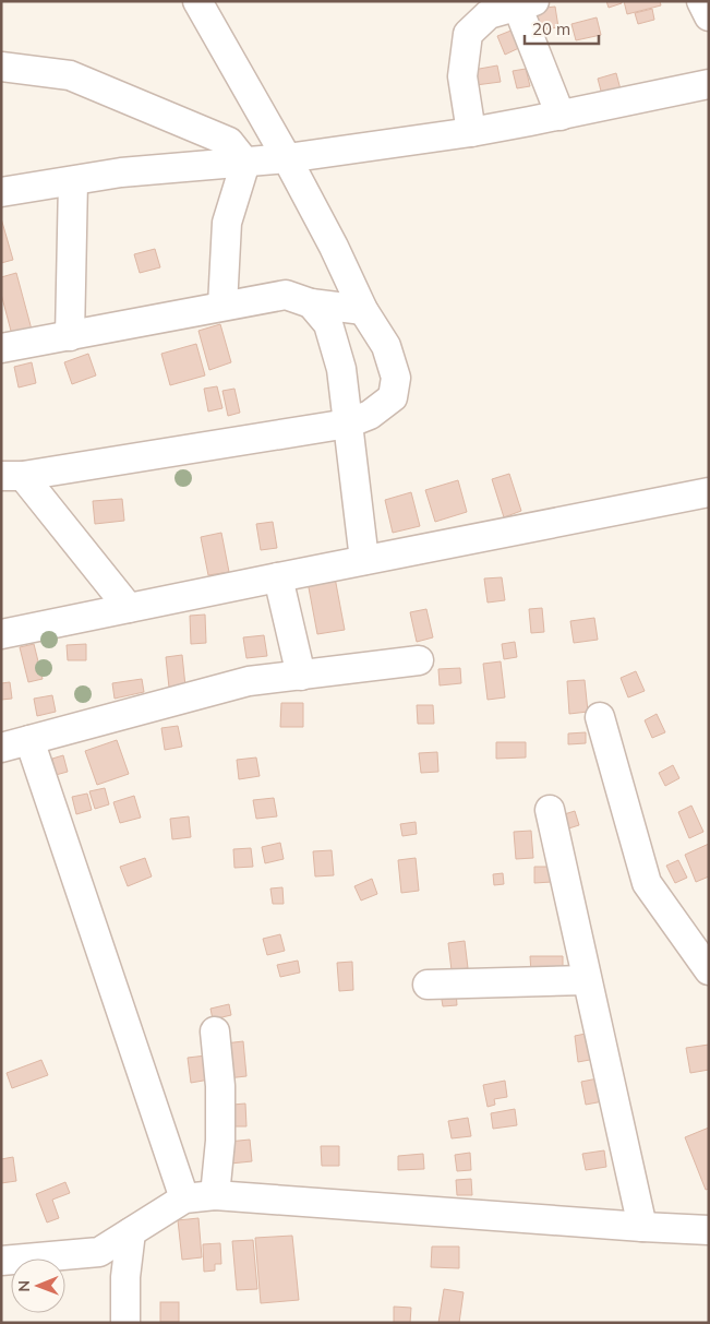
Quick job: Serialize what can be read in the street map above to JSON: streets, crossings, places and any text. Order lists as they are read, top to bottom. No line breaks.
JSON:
{"scale_bar":"20 m","north":"left"}
